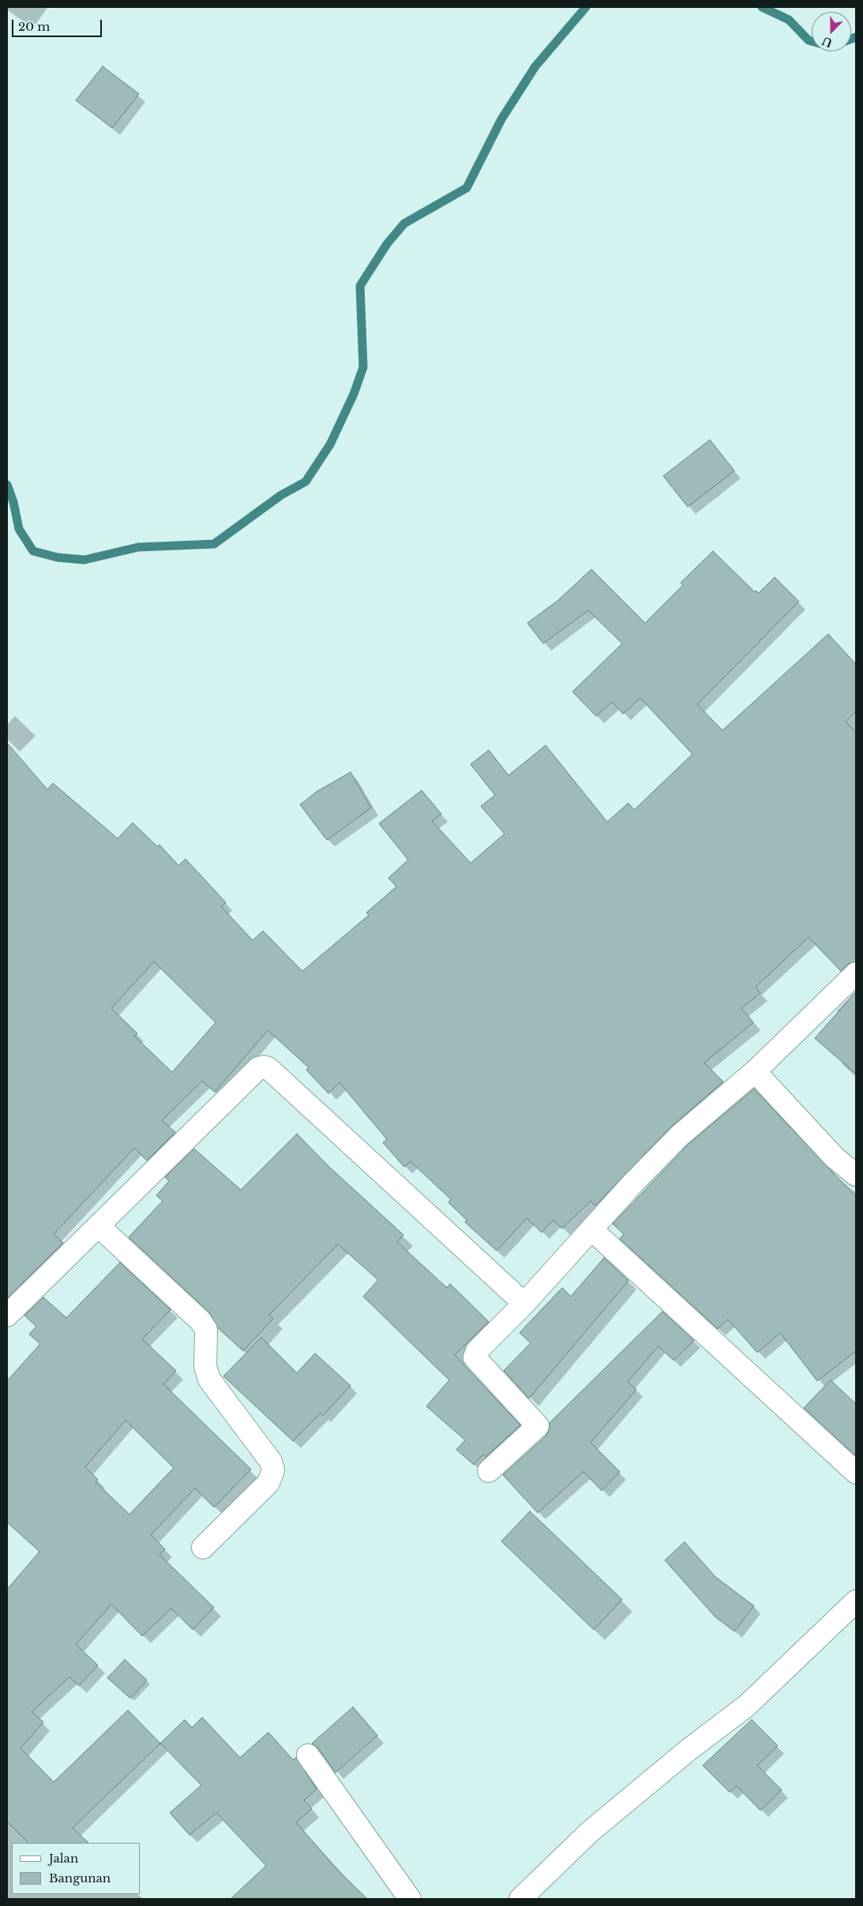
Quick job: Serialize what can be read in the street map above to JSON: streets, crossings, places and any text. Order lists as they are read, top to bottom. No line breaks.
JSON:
{"legend":["Jalan","Bangunan"],"scale_bar":"20 m","north":"bottom"}
